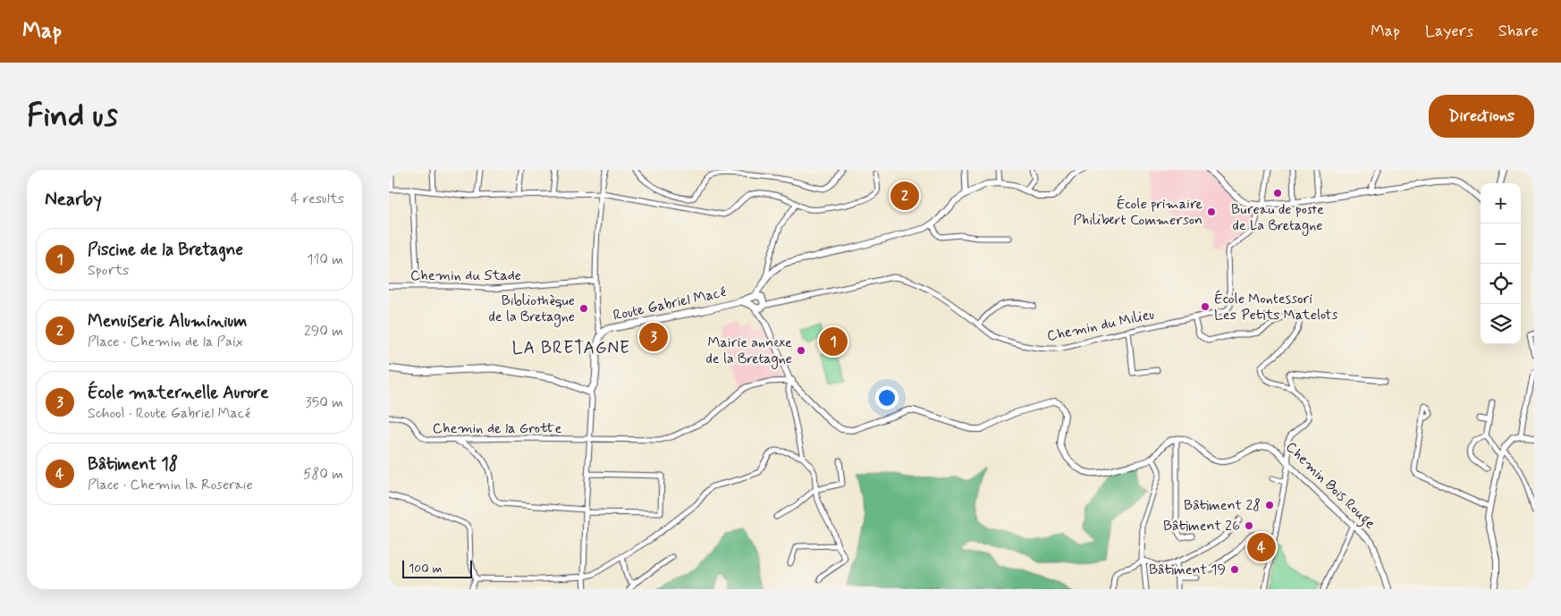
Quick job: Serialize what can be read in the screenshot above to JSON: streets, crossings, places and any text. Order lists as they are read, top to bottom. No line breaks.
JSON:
{"streets":{"main road":["Route Gabriel Macé"],"street":["Chemin du Stade","Chemin du Milieu","Chemin de la Grotte","Chemin Bois Rouge"]},"crossings":[["Route Gabriel Macé","Chemin du Milieu"]],"districts":["LA BRETAGNE"],"places":["Bureau de poste de La Bretagne","École primaire Philibert Commerson","École Montessori Les Petits Matelots","Bibliothèque de la Bretagne","Mairie annexe de la Bretagne","Bâtiment 28","Bâtiment 26","Bâtiment 19"],"scale_bar":"100 m","page":{"header":"Map","nav":["Map","Layers","Share"],"buttons":"Directions","title":"Find us","heading":["Nearby","4 results"],"pins":["2","3","1","4"],"map_buttons":["+","−"],"list":[{"mark":"1","name":"Piscine de la Bretagne","note":"Sports","value":"110 m"},{"mark":"2","name":"Menuiserie Aluminium","note":"Place · Chemin de la Paix","value":"290 m"},{"mark":"3","name":"École maternelle Aurore","note":"School · Route Gabriel Macé","value":"350 m"},{"mark":"4","name":"Bâtiment 18","note":"Place · Chemin la Roseraie","value":"580 m"}],"scale":"100 m"}}
